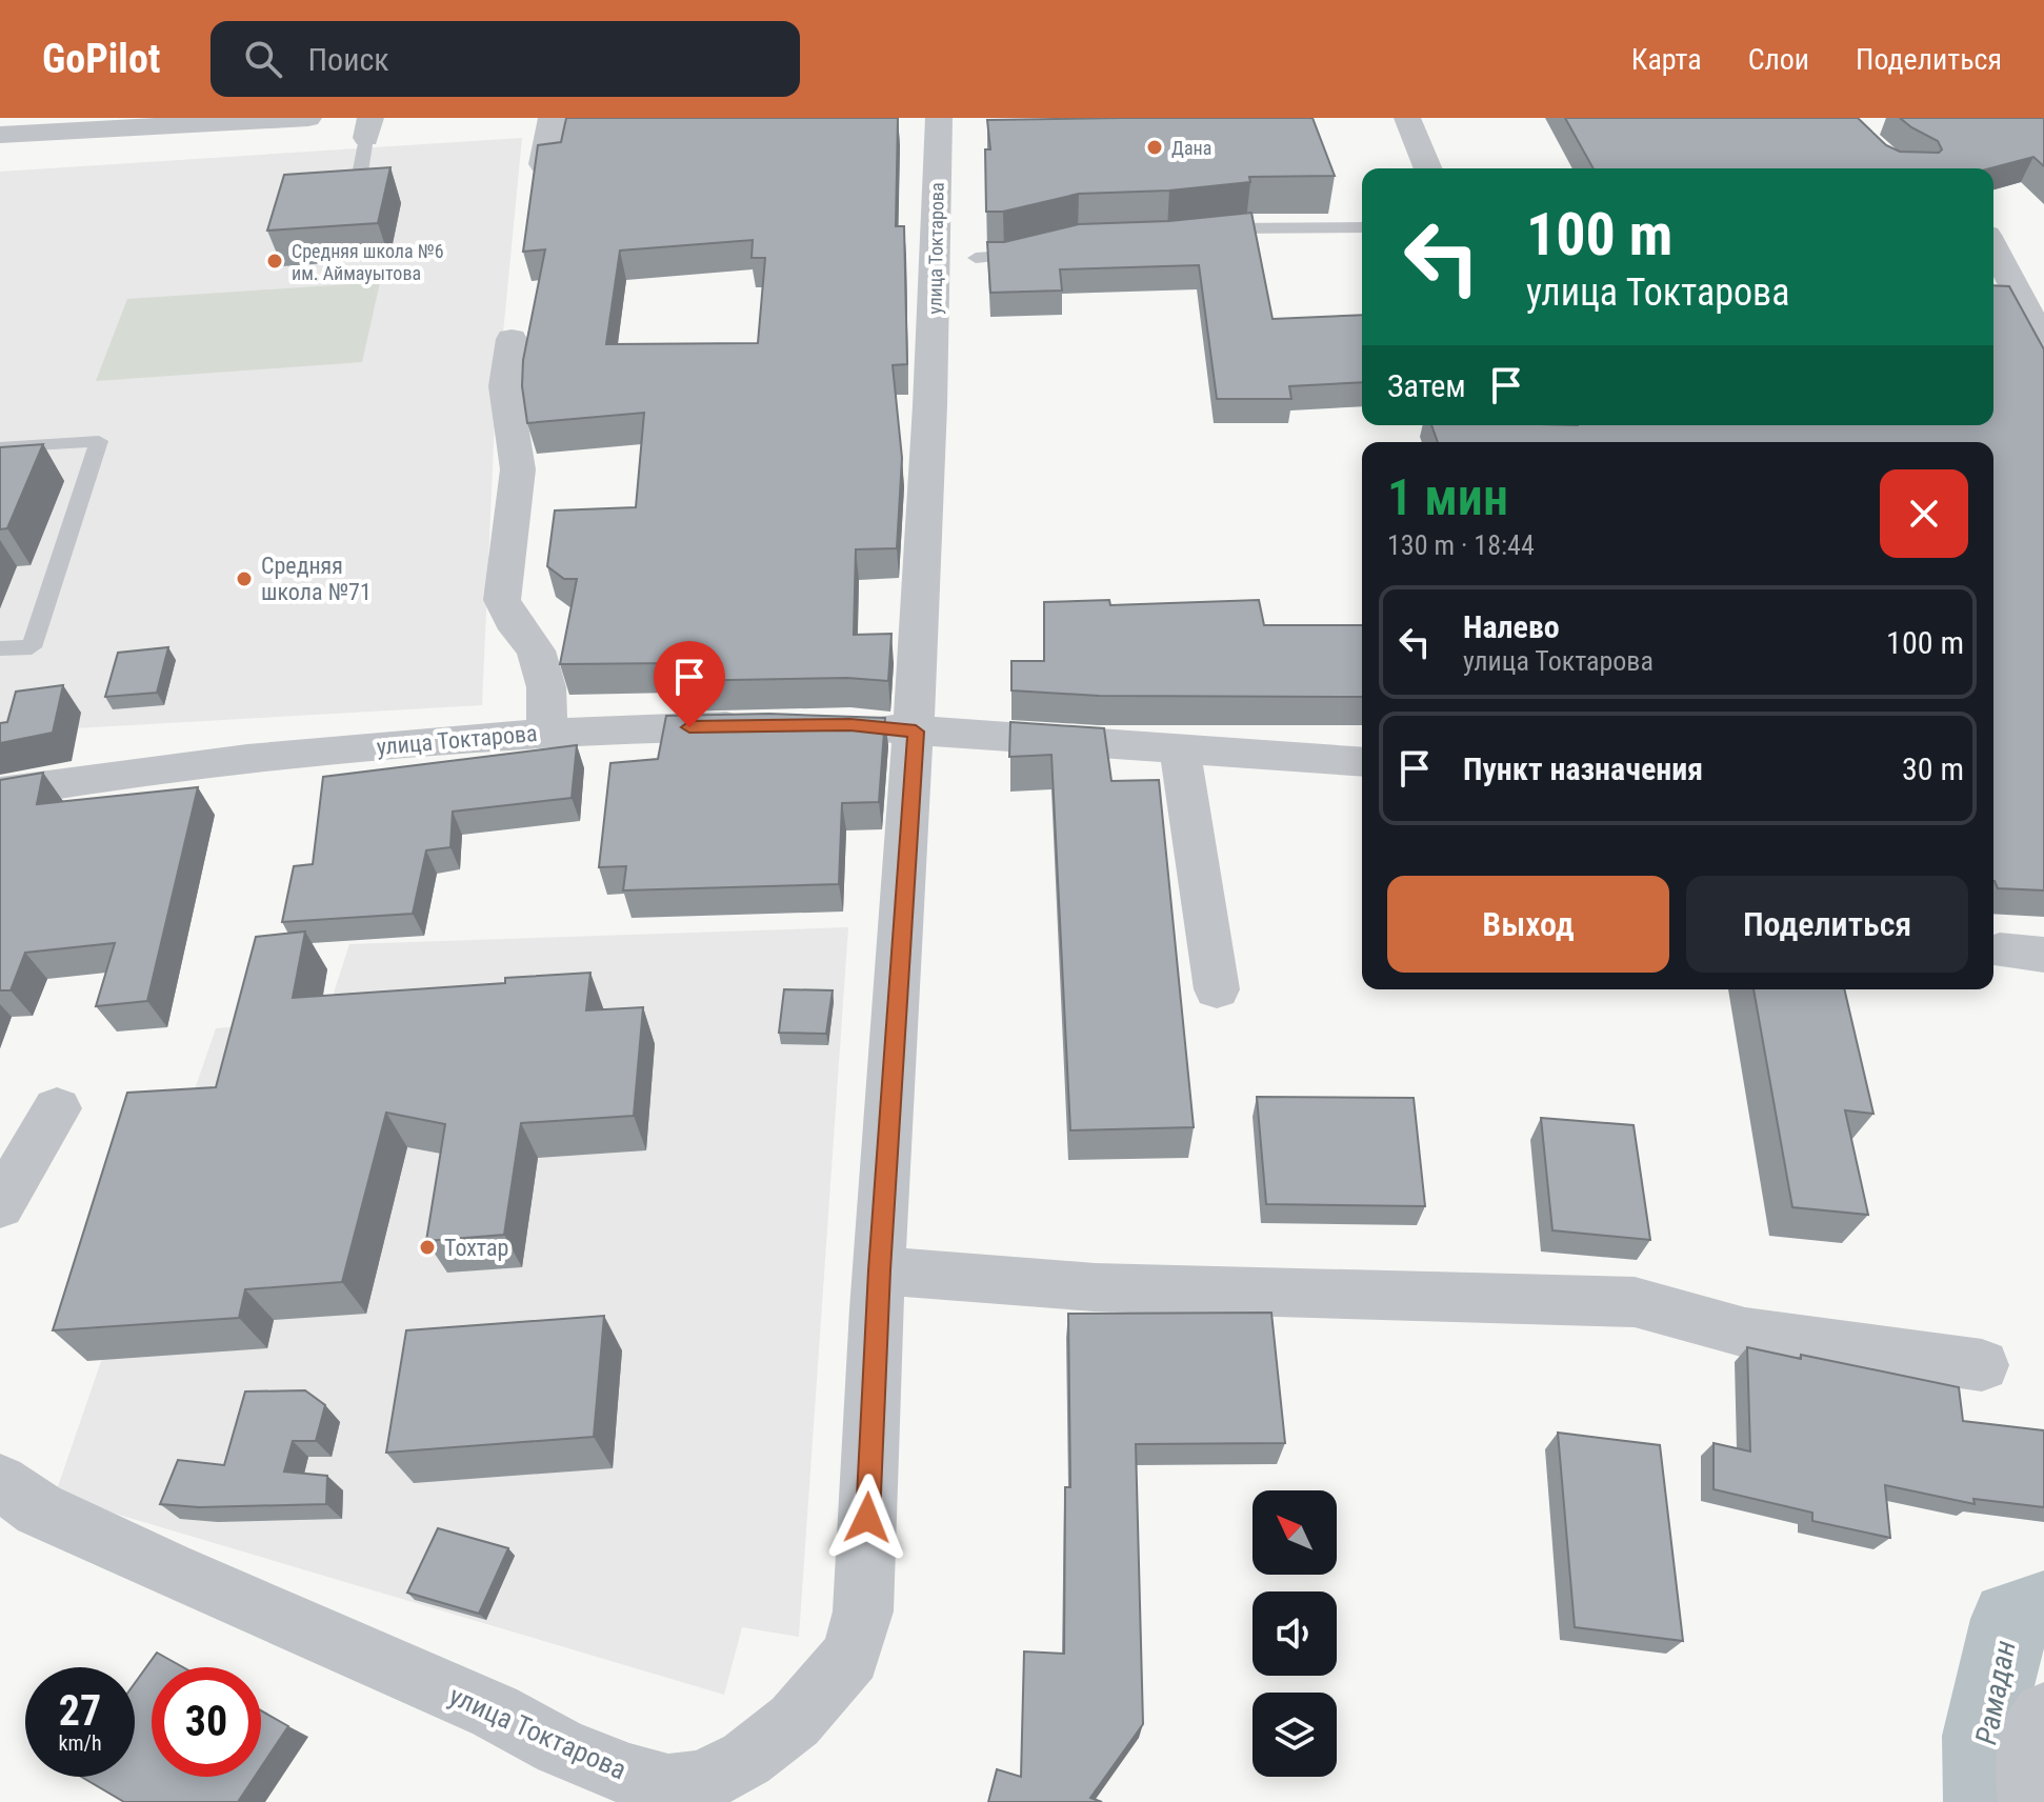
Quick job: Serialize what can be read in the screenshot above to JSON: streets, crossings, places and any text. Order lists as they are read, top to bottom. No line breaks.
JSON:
{"streets":{"street":["улица Токтарова"]},"water":["Рамадан"],"places":["Дана","Средняя школа №6 им. Аймауытова","Средняя школа №71","Тохтар"],"north":"top left","page":{"header":"GoPilot","search":"Поиск","nav":["Карта","Слои","Поделиться"],"turn":["100 m","улица Токтарова"],"then":"Затем","heading":["1 мин","130 m · 18:44"],"list":[{"name":"Налево","note":"улица Токтарова","value":"100 m"},{"name":"Пункт назначения","value":"30 m"}],"buttons":["Выход","Поделиться"],"speed":"27 km/h","limit":"30"}}
